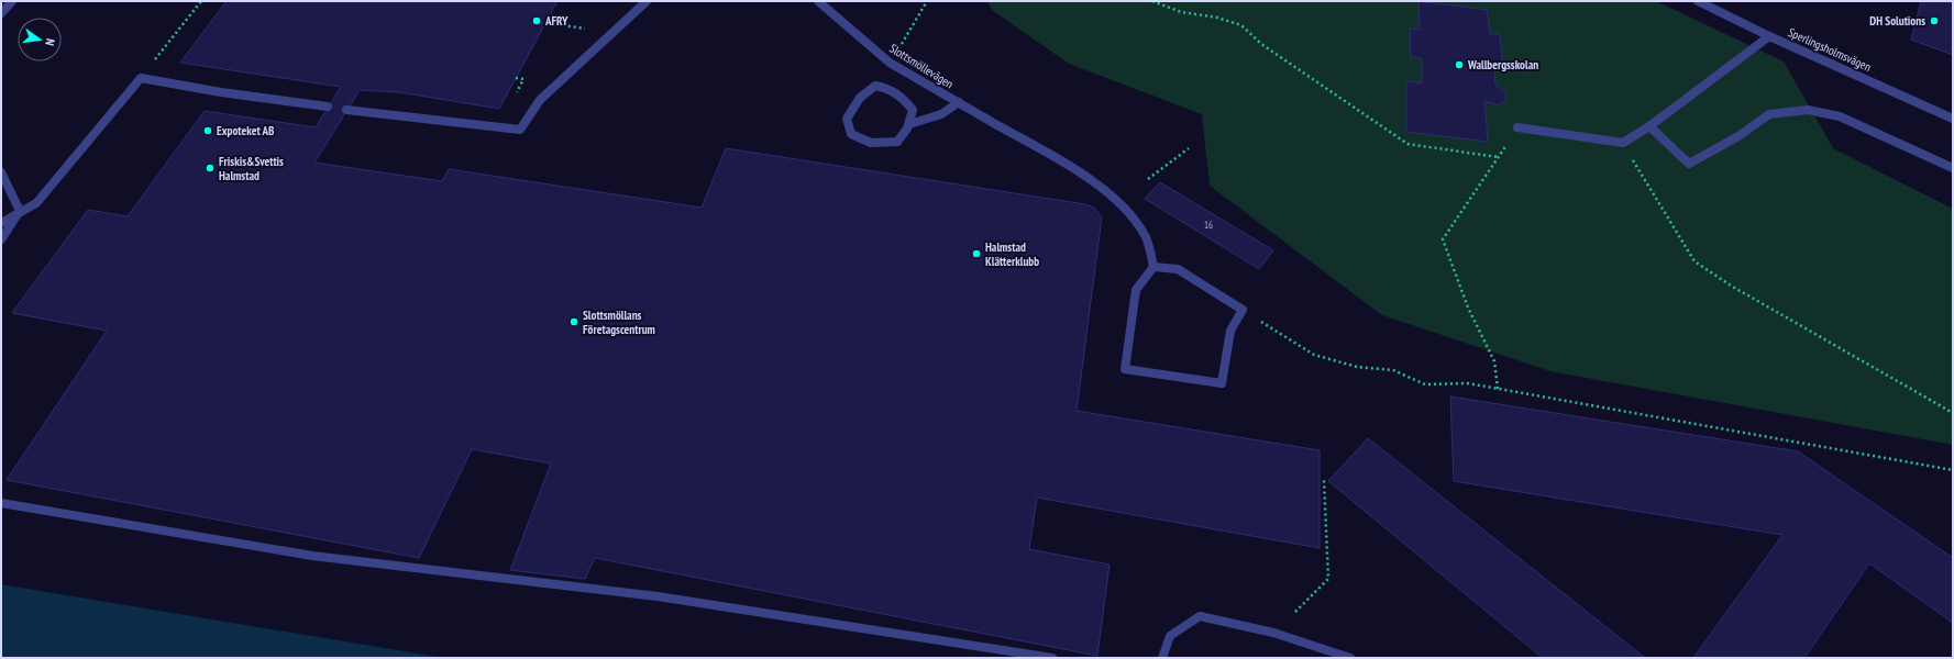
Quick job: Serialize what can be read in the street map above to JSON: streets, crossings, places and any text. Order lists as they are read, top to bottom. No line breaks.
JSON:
{"streets":{"street":["Sperlingsholmsvägen","Slottsmöllevägen"]},"places":["AFRY","DH Solutions","Wallbergsskolan","Expoteket AB","Friskis&Svettis Halmstad","Halmstad Klätterklubb","Slottsmöllans Företagscentrum"],"house_numbers":["16"],"north":"right"}
